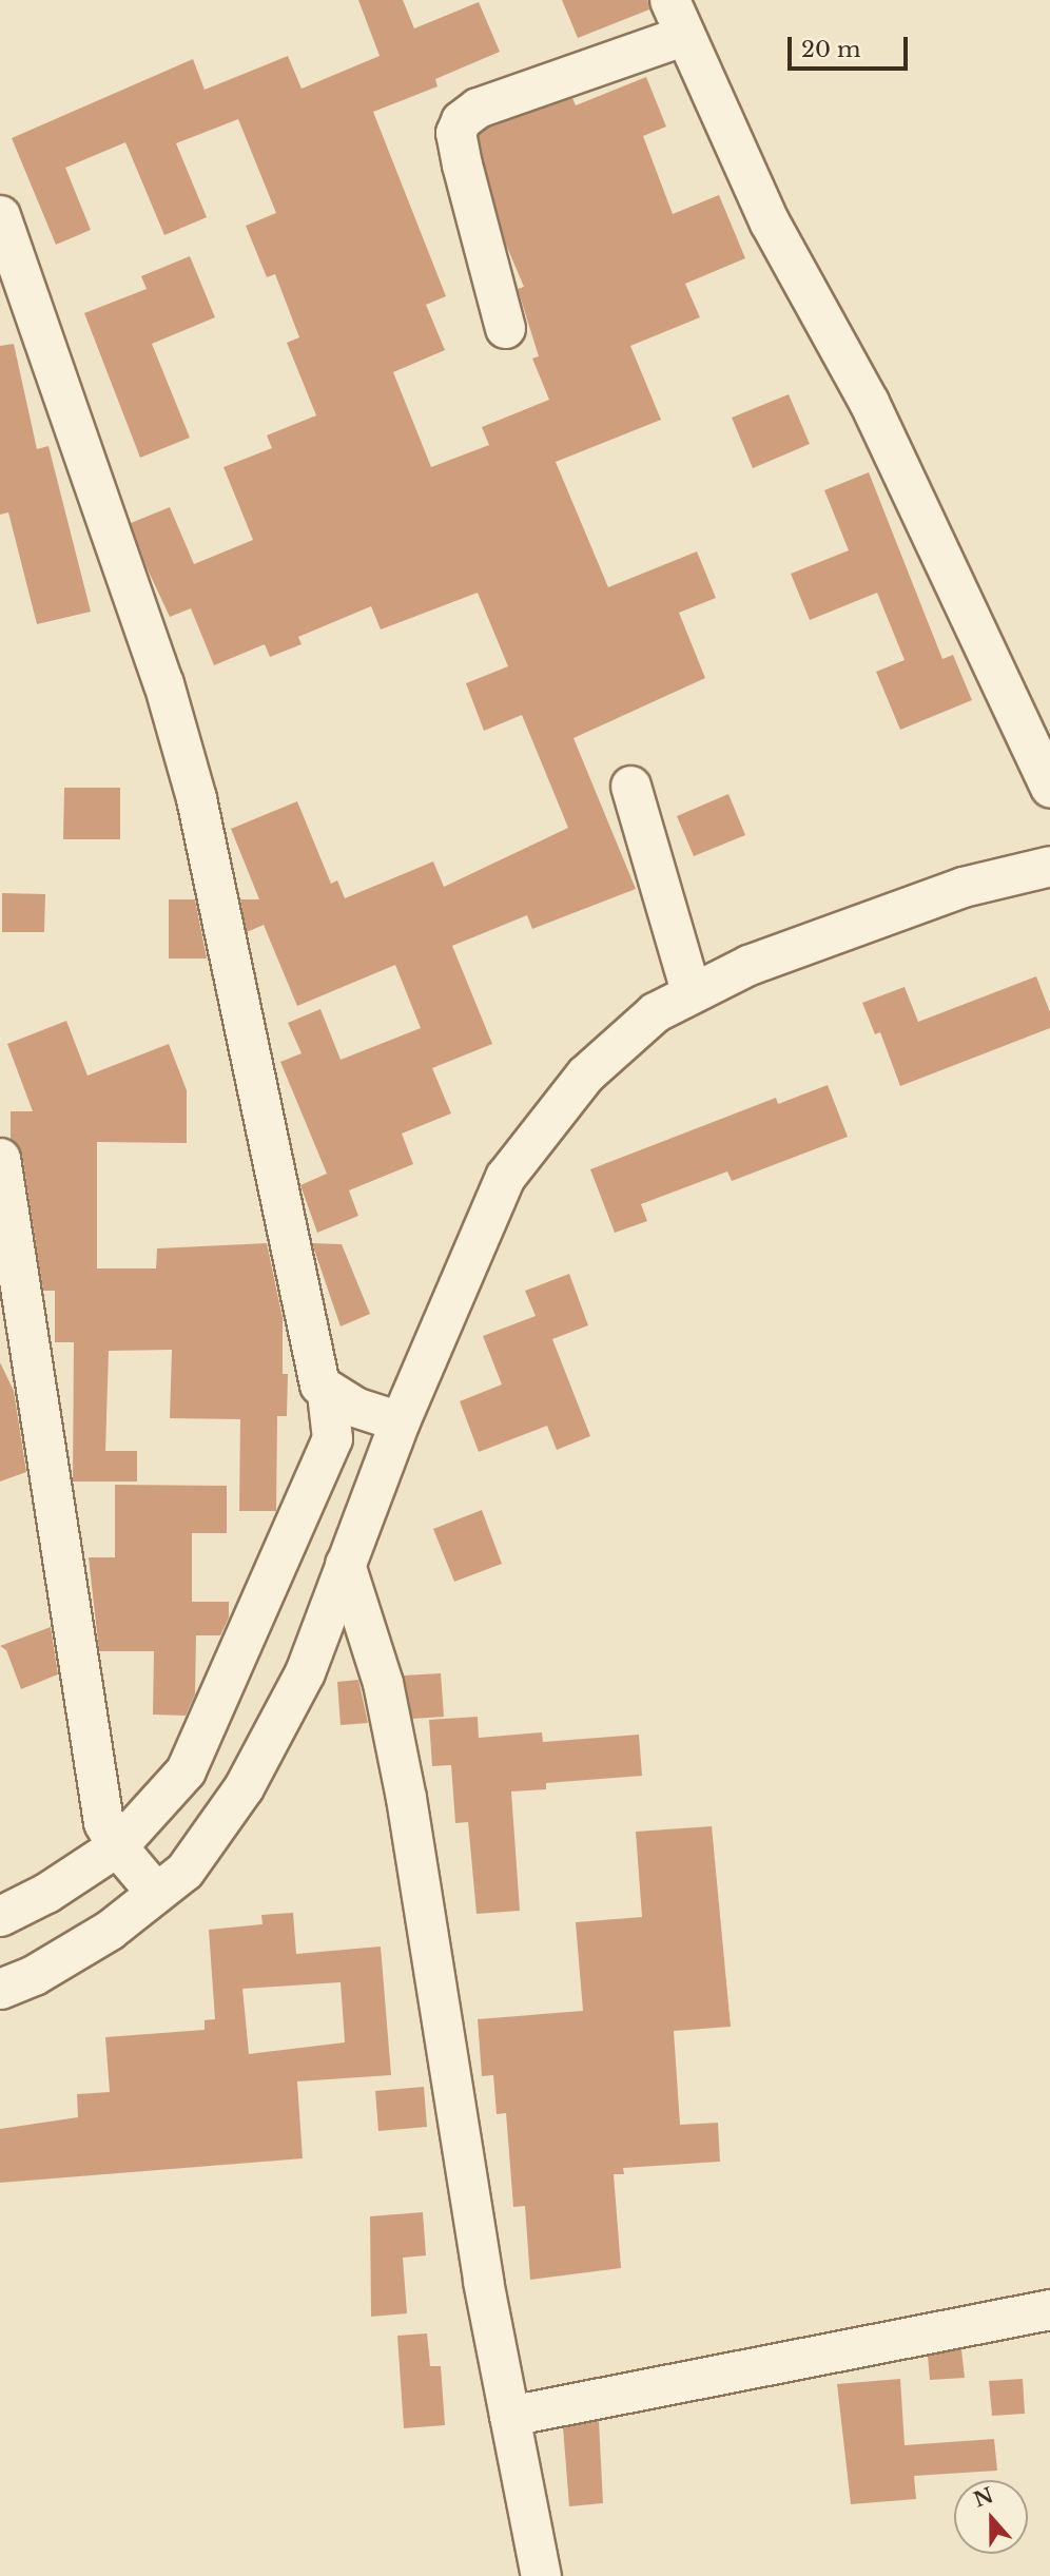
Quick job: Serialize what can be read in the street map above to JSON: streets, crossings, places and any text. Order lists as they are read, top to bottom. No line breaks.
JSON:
{"scale_bar":"20 m","north":"top"}
